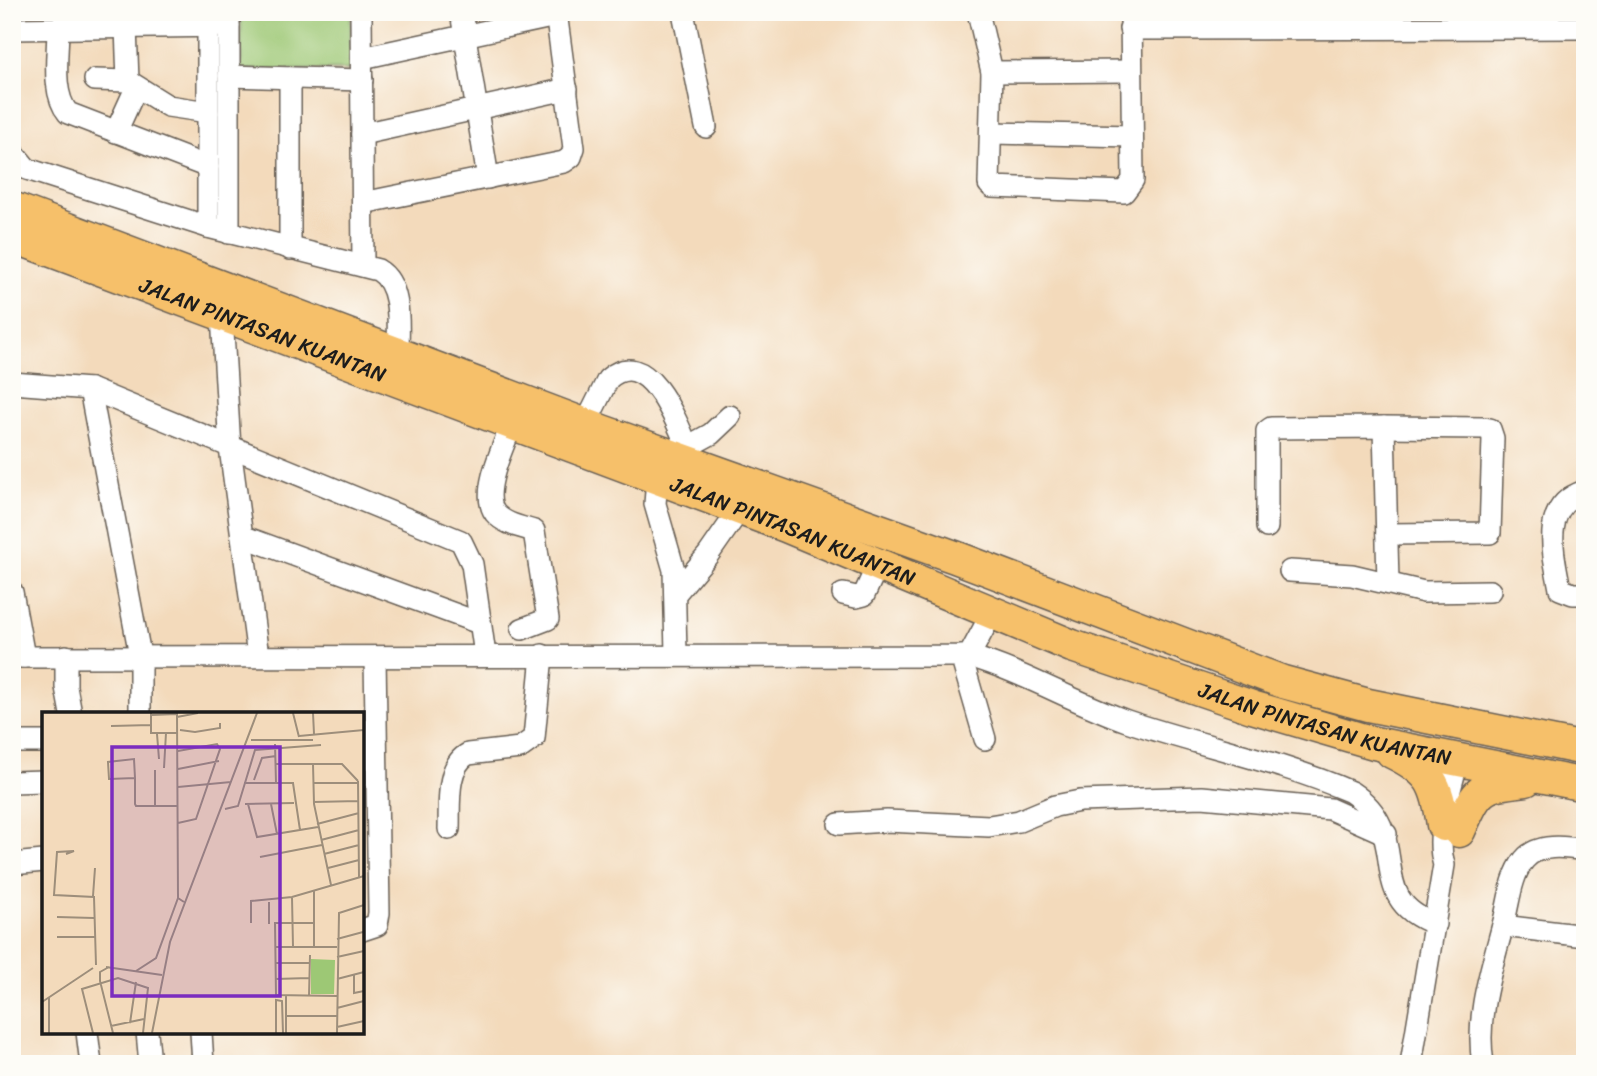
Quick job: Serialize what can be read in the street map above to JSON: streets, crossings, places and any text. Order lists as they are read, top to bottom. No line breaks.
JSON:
{"streets":{"highway":["JALAN PINTASAN KUANTAN"]}}
